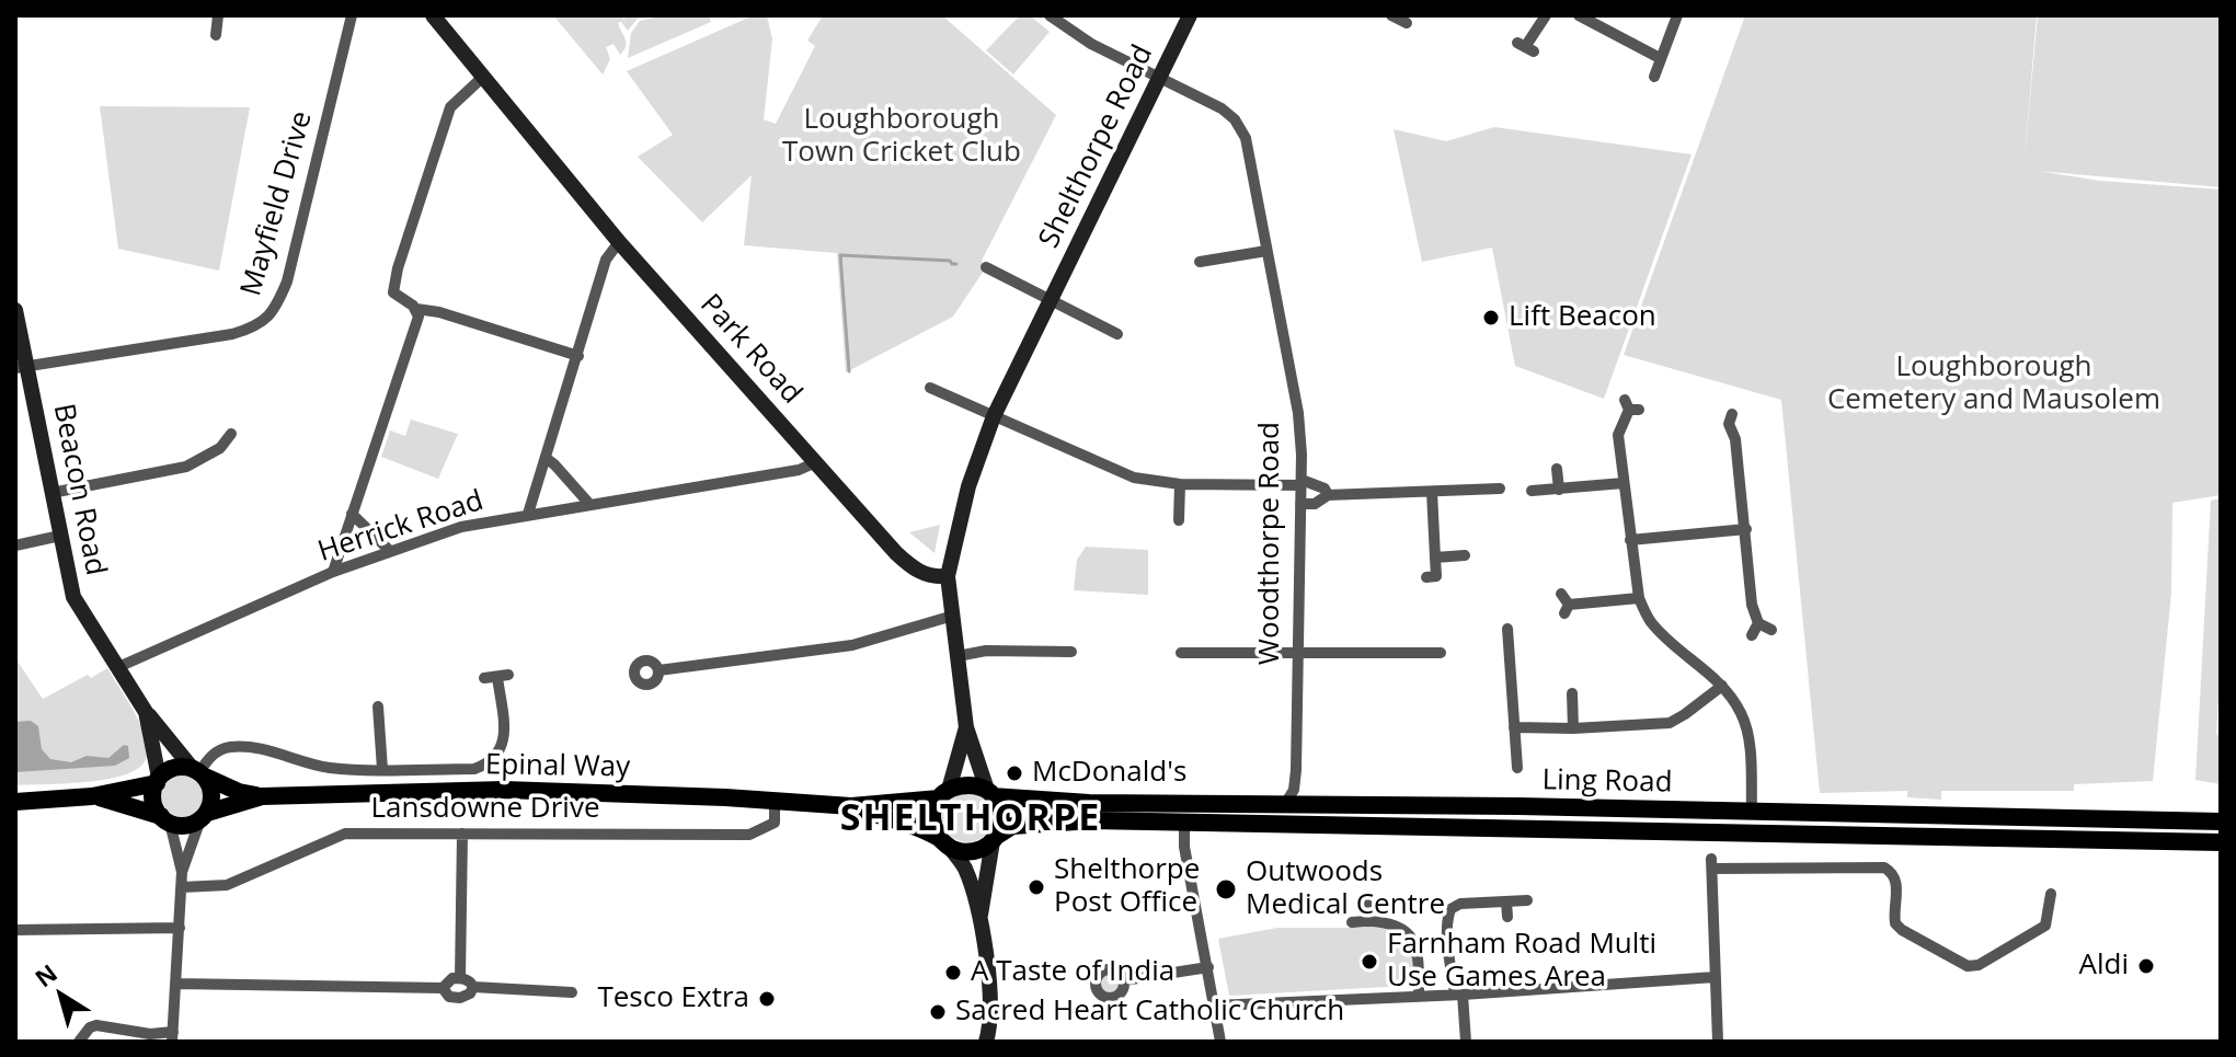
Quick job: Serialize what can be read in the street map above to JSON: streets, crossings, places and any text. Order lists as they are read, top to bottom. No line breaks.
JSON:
{"streets":{"main road":["Epinal Way","Ling Road"],"street":["Shelthorpe Road","Mayfield Drive","Park Road","Beacon Road","Herrick Road","Woodthorpe Road","Lansdowne Drive"]},"crossings":[["Shelthorpe Road","Park Road"],["Shelthorpe Road","Woodthorpe Road"],["Mayfield Drive","Beacon Road"],["Park Road","Herrick Road"],["Beacon Road","Herrick Road"],["Beacon Road","Epinal Way"],["Woodthorpe Road","Ling Road"],["Epinal Way","Ling Road"],["Epinal Way","Lansdowne Drive"]],"districts":["SHELTHORPE"],"parks":["Loughborough Town Cricket Club","Loughborough Cemetery and Mausolem"],"places":["Lift Beacon","McDonald's","Shelthorpe Post Office","Outwoods Medical Centre","Farnham Road Multi Use Games Area","Aldi","A Taste of India","Tesco Extra","Sacred Heart Catholic Church"],"north":"top left"}
